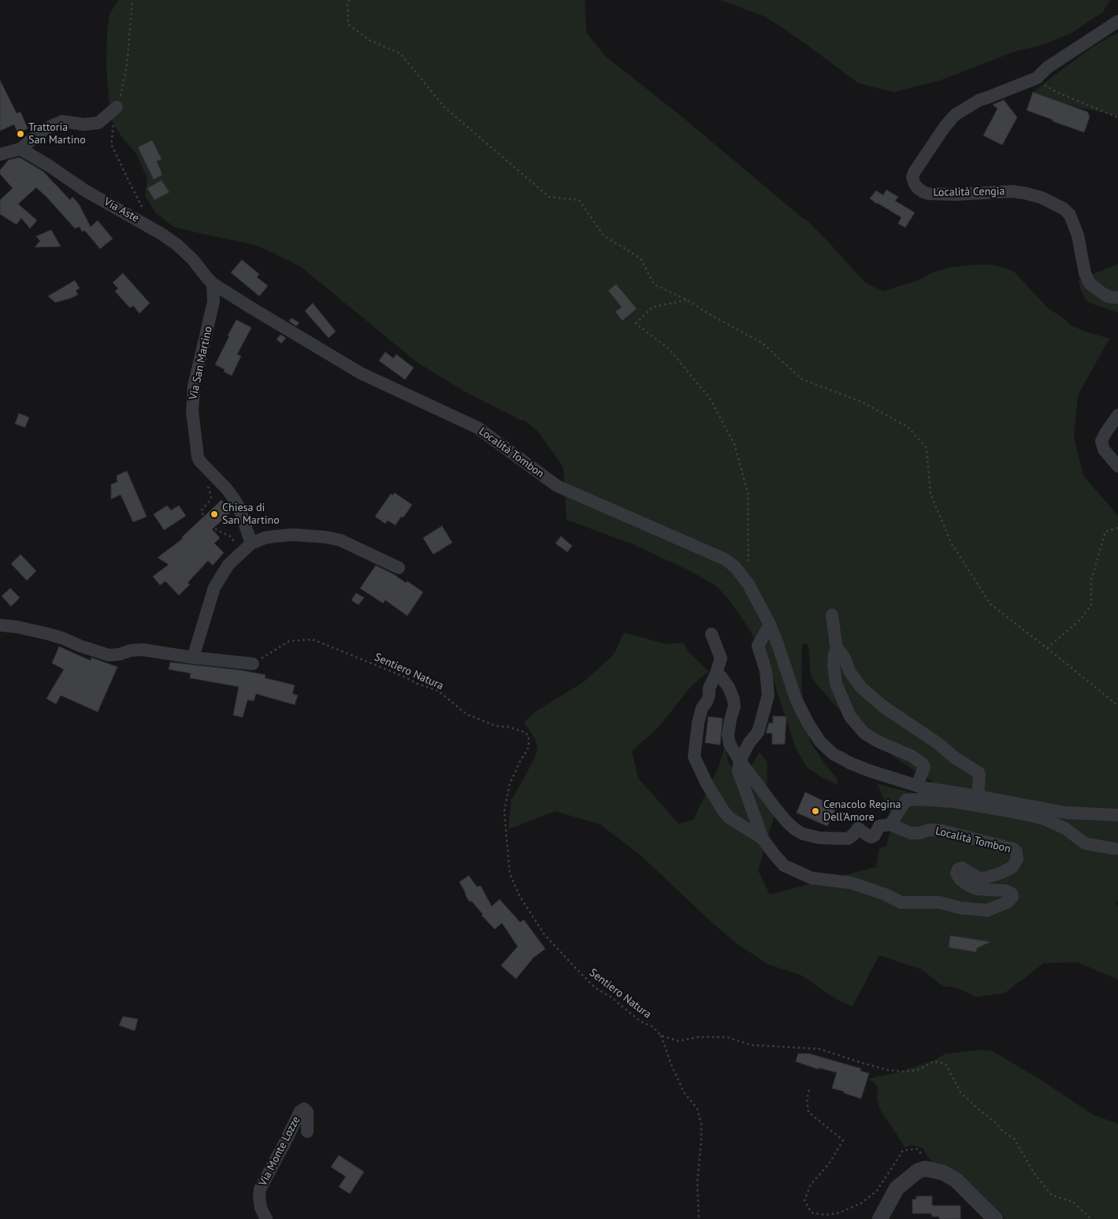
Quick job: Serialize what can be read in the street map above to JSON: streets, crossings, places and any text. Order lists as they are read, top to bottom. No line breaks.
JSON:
{"streets":{"street":["Località Cengia","Via Aste","Via San Martino","Località Tombon","Via Monte Lozze"],"path":["Sentiero Natura"]},"crossings":[["Via Aste","Via San Martino"],["Via Aste","Località Tombon"],["Via San Martino","Località Tombon"]],"places":["Trattoria San Martino","Chiesa di San Martino","Cenacolo Regina Dell'Amore"]}
